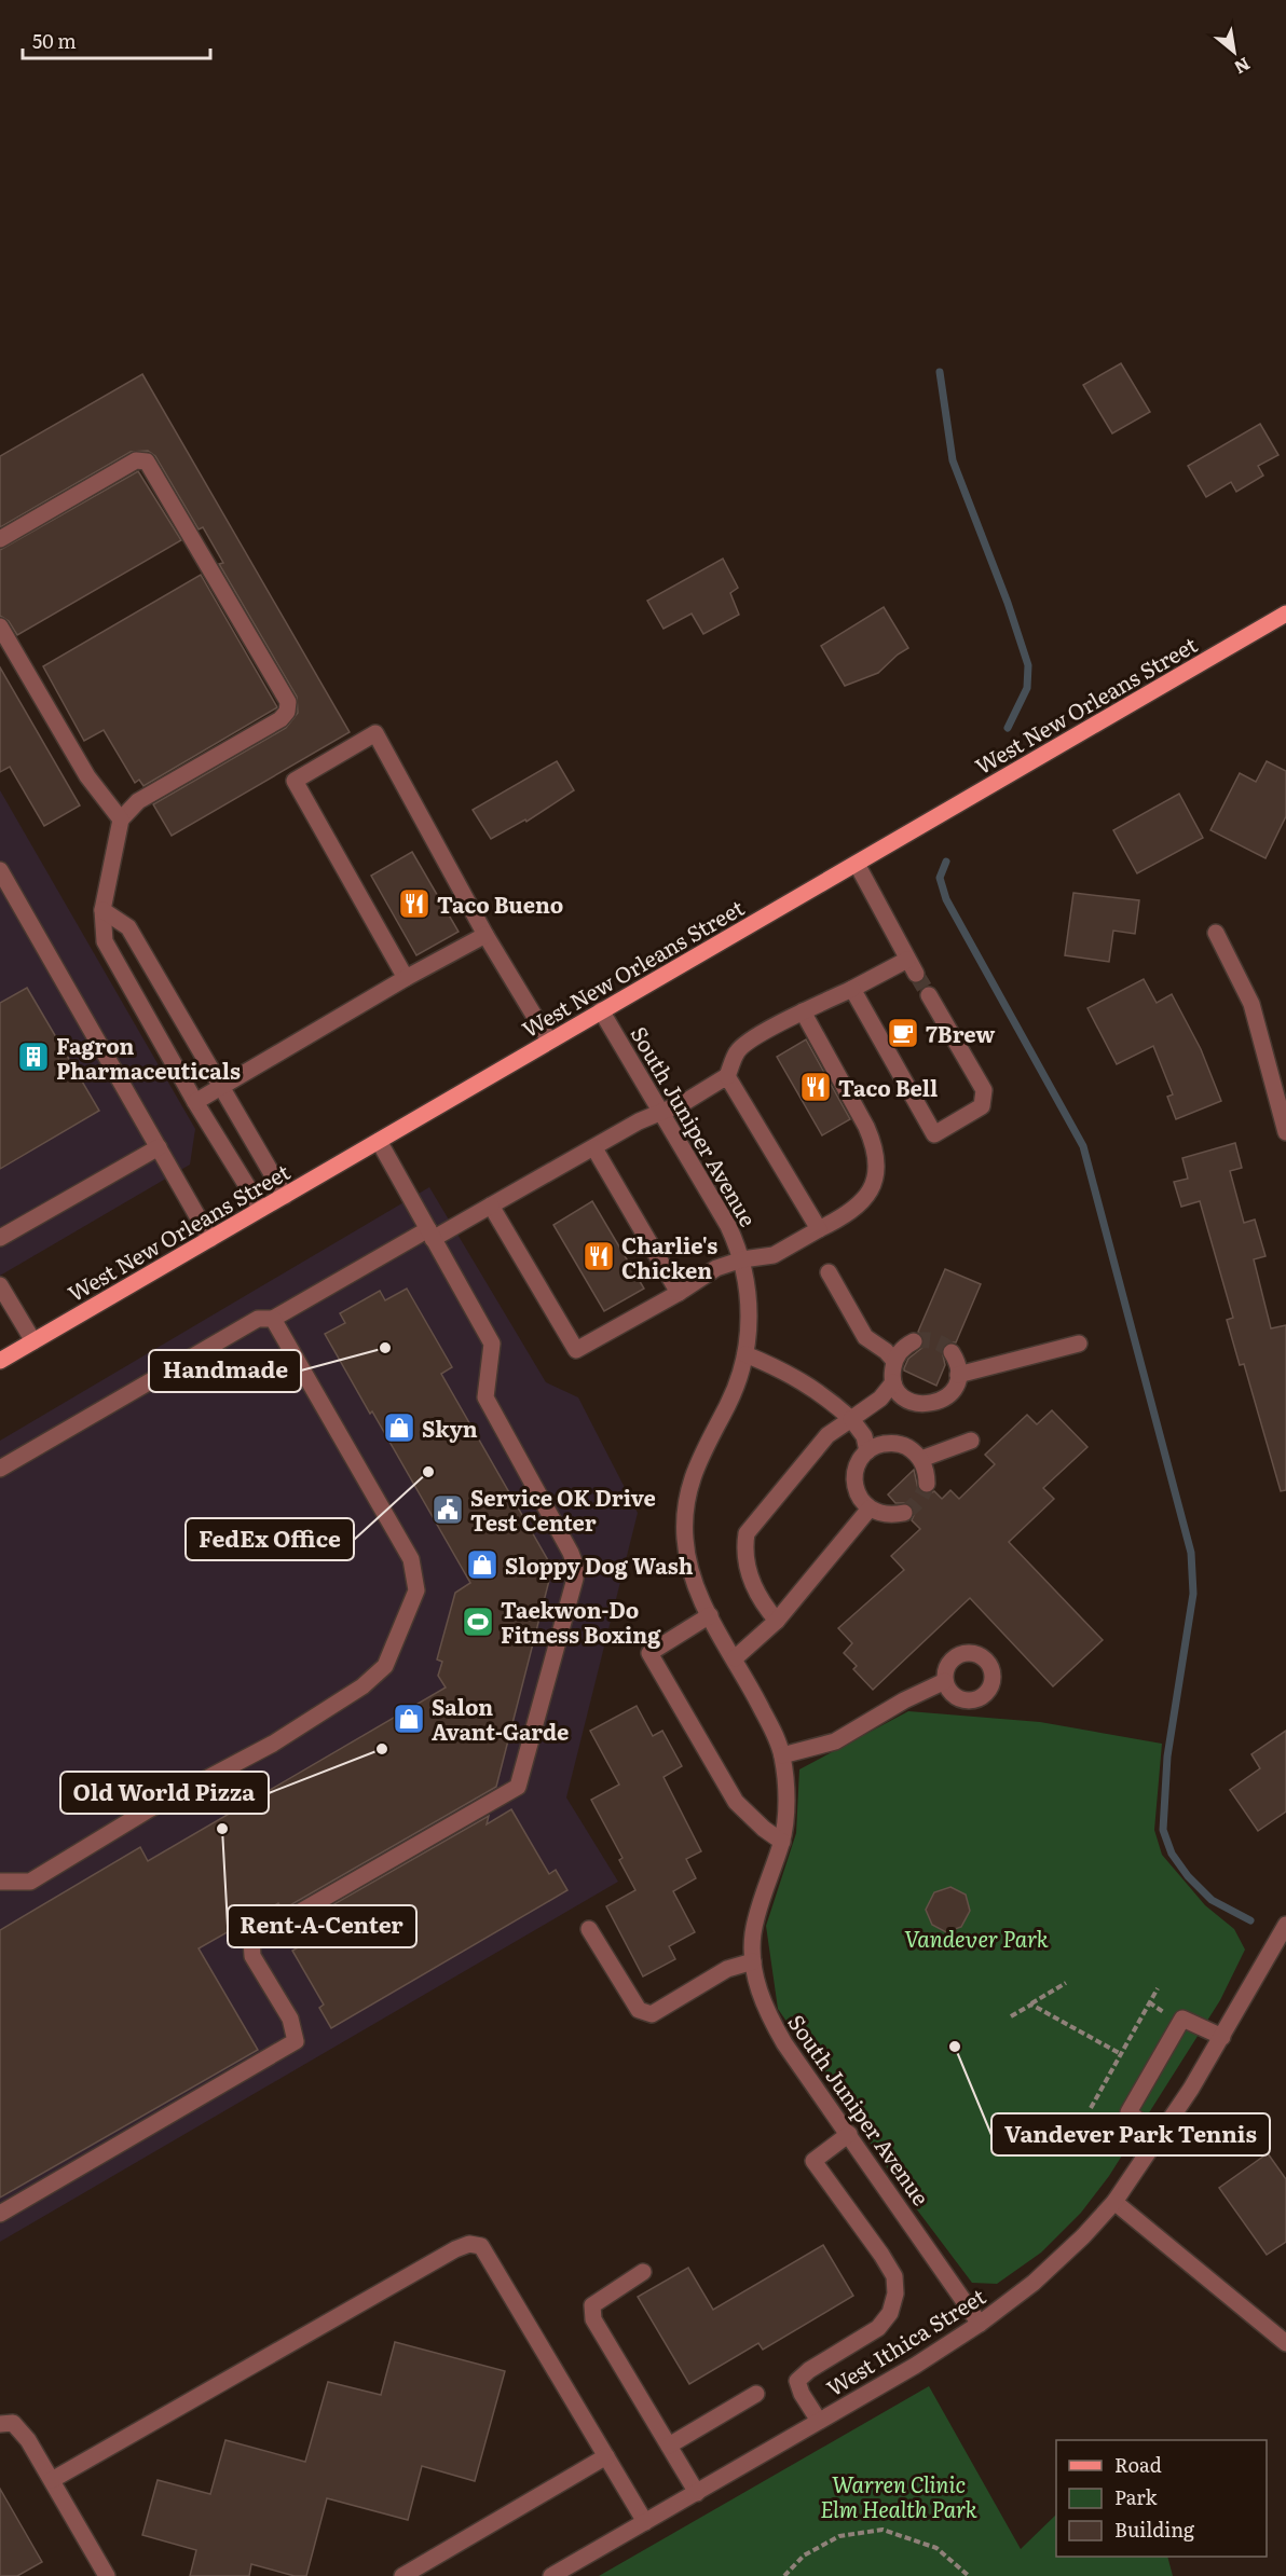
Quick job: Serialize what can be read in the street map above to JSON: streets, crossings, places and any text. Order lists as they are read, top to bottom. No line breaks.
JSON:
{"streets":{"main road":["West New Orleans Street"],"street":["South Juniper Avenue","West Ithica Street"]},"crossings":[["West New Orleans Street","South Juniper Avenue"],["South Juniper Avenue","West Ithica Street"]],"parks":["Vandever Park","Warren Clinic Elm Health Park"],"places":{"restaurant":["Taco Bueno","Taco Bell","Charlie's Chicken"],"cafe":["7Brew"],"building":["Fagron Pharmaceuticals"],"other":["Handmade","FedEx Office","Old World Pizza","Rent-A-Center","Vandever Park Tennis"],"shop":["Skyn","Sloppy Dog Wash","Salon Avant-Garde"],"public building":["Service OK Drive Test Center"],"sports":["Taekwon-Do Fitness Boxing"]},"legend":["Road","Park","Building"],"scale_bar":"50 m","north":"bottom right"}
